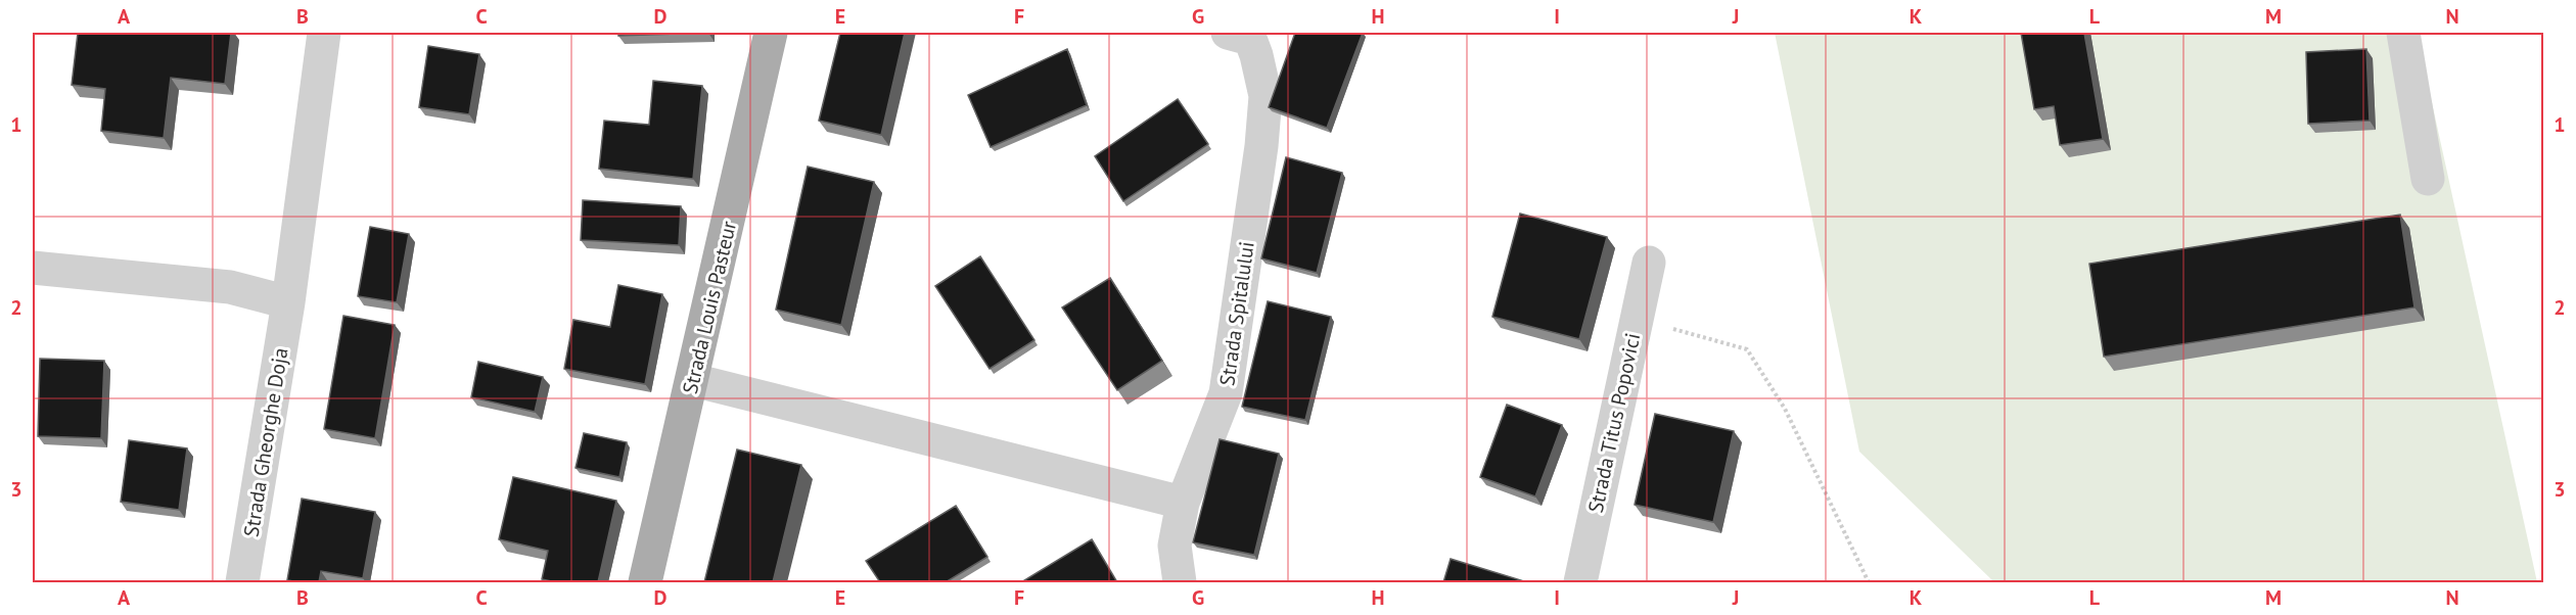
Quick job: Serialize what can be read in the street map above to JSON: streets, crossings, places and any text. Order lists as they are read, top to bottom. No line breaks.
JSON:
{"streets":{"main road":["Strada Louis Pasteur"],"street":["Strada Spitalului","Strada Titus Popovici","Strada Gheorghe Doja"]},"grid":{"columns":["A","B","C","D","E","F","G","H","I","J","K","L","M","N"],"rows":["1","2","3"]}}
